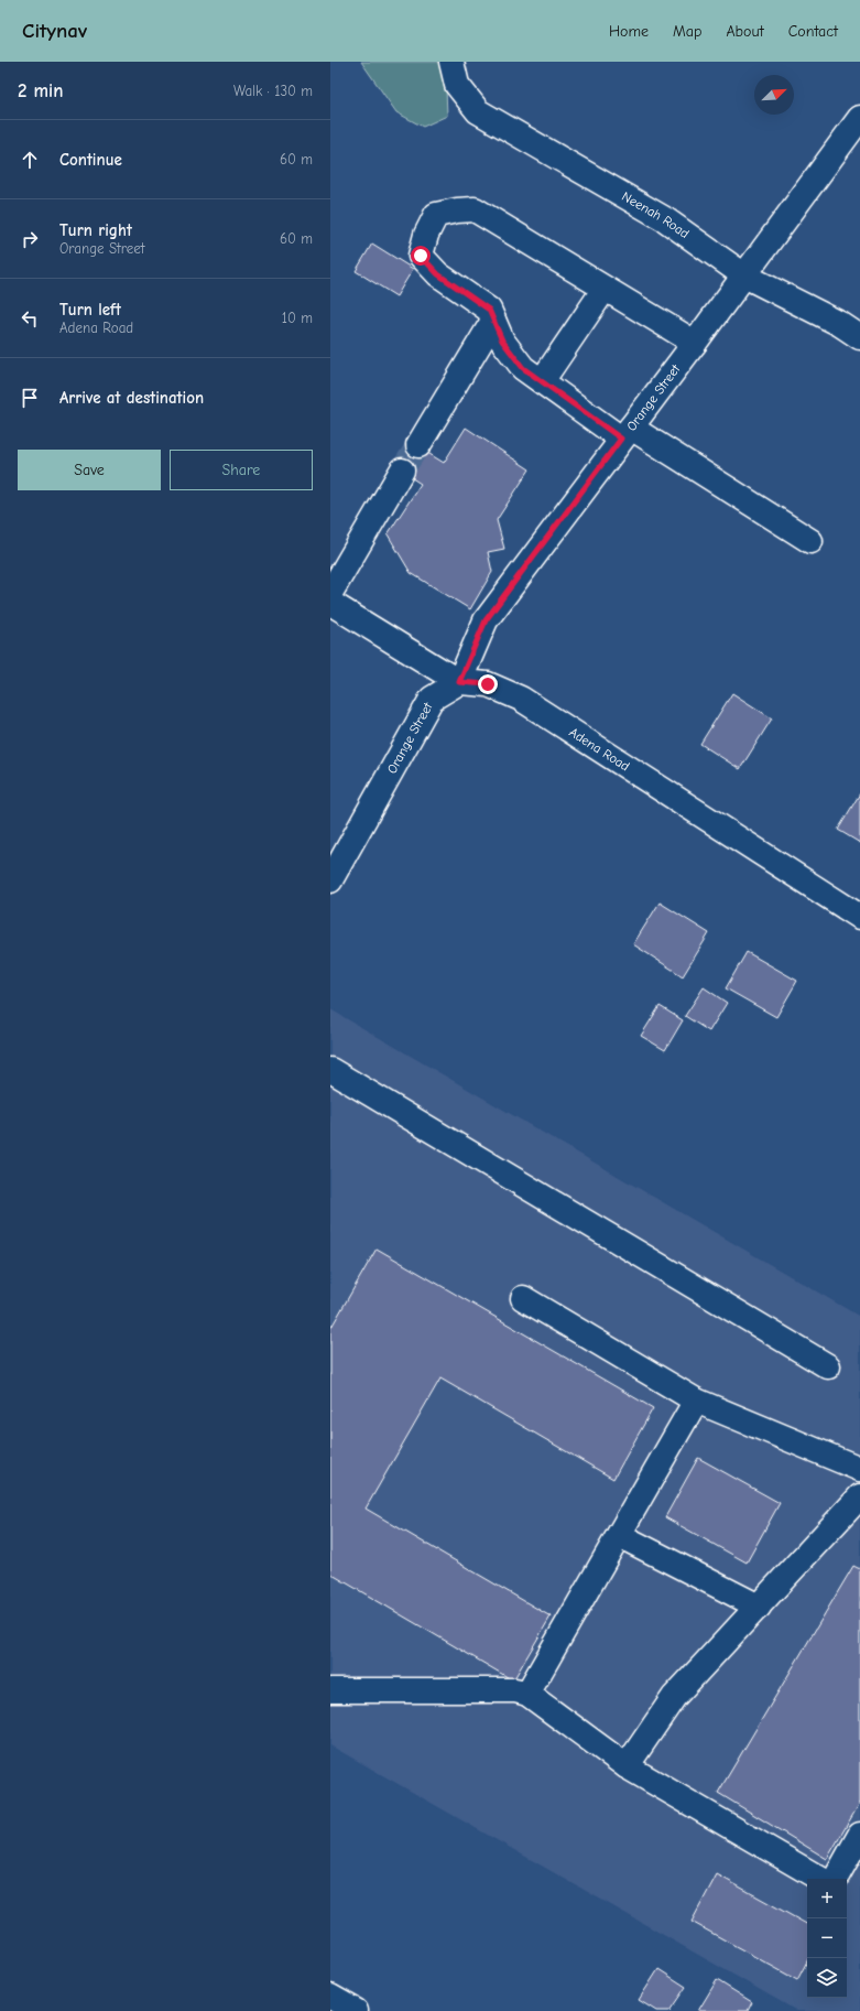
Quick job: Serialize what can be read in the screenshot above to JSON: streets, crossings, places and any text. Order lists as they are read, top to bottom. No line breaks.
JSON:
{"streets":{"street":["Neenah Road","Orange Street","Adena Road"]},"crossings":[["Neenah Road","Orange Street"],["Orange Street","Adena Road"]],"north":"top right","page":{"header":"Citynav","nav":["Home","Map","About","Contact"],"heading":["2 min","Walk · 130 m"],"list":[["Continue","60 m"],["Turn right","Orange Street","60 m"],["Turn left","Adena Road","10 m"],"Arrive at destination"],"buttons":["Save","Share"],"map_buttons":["+","−"]}}
